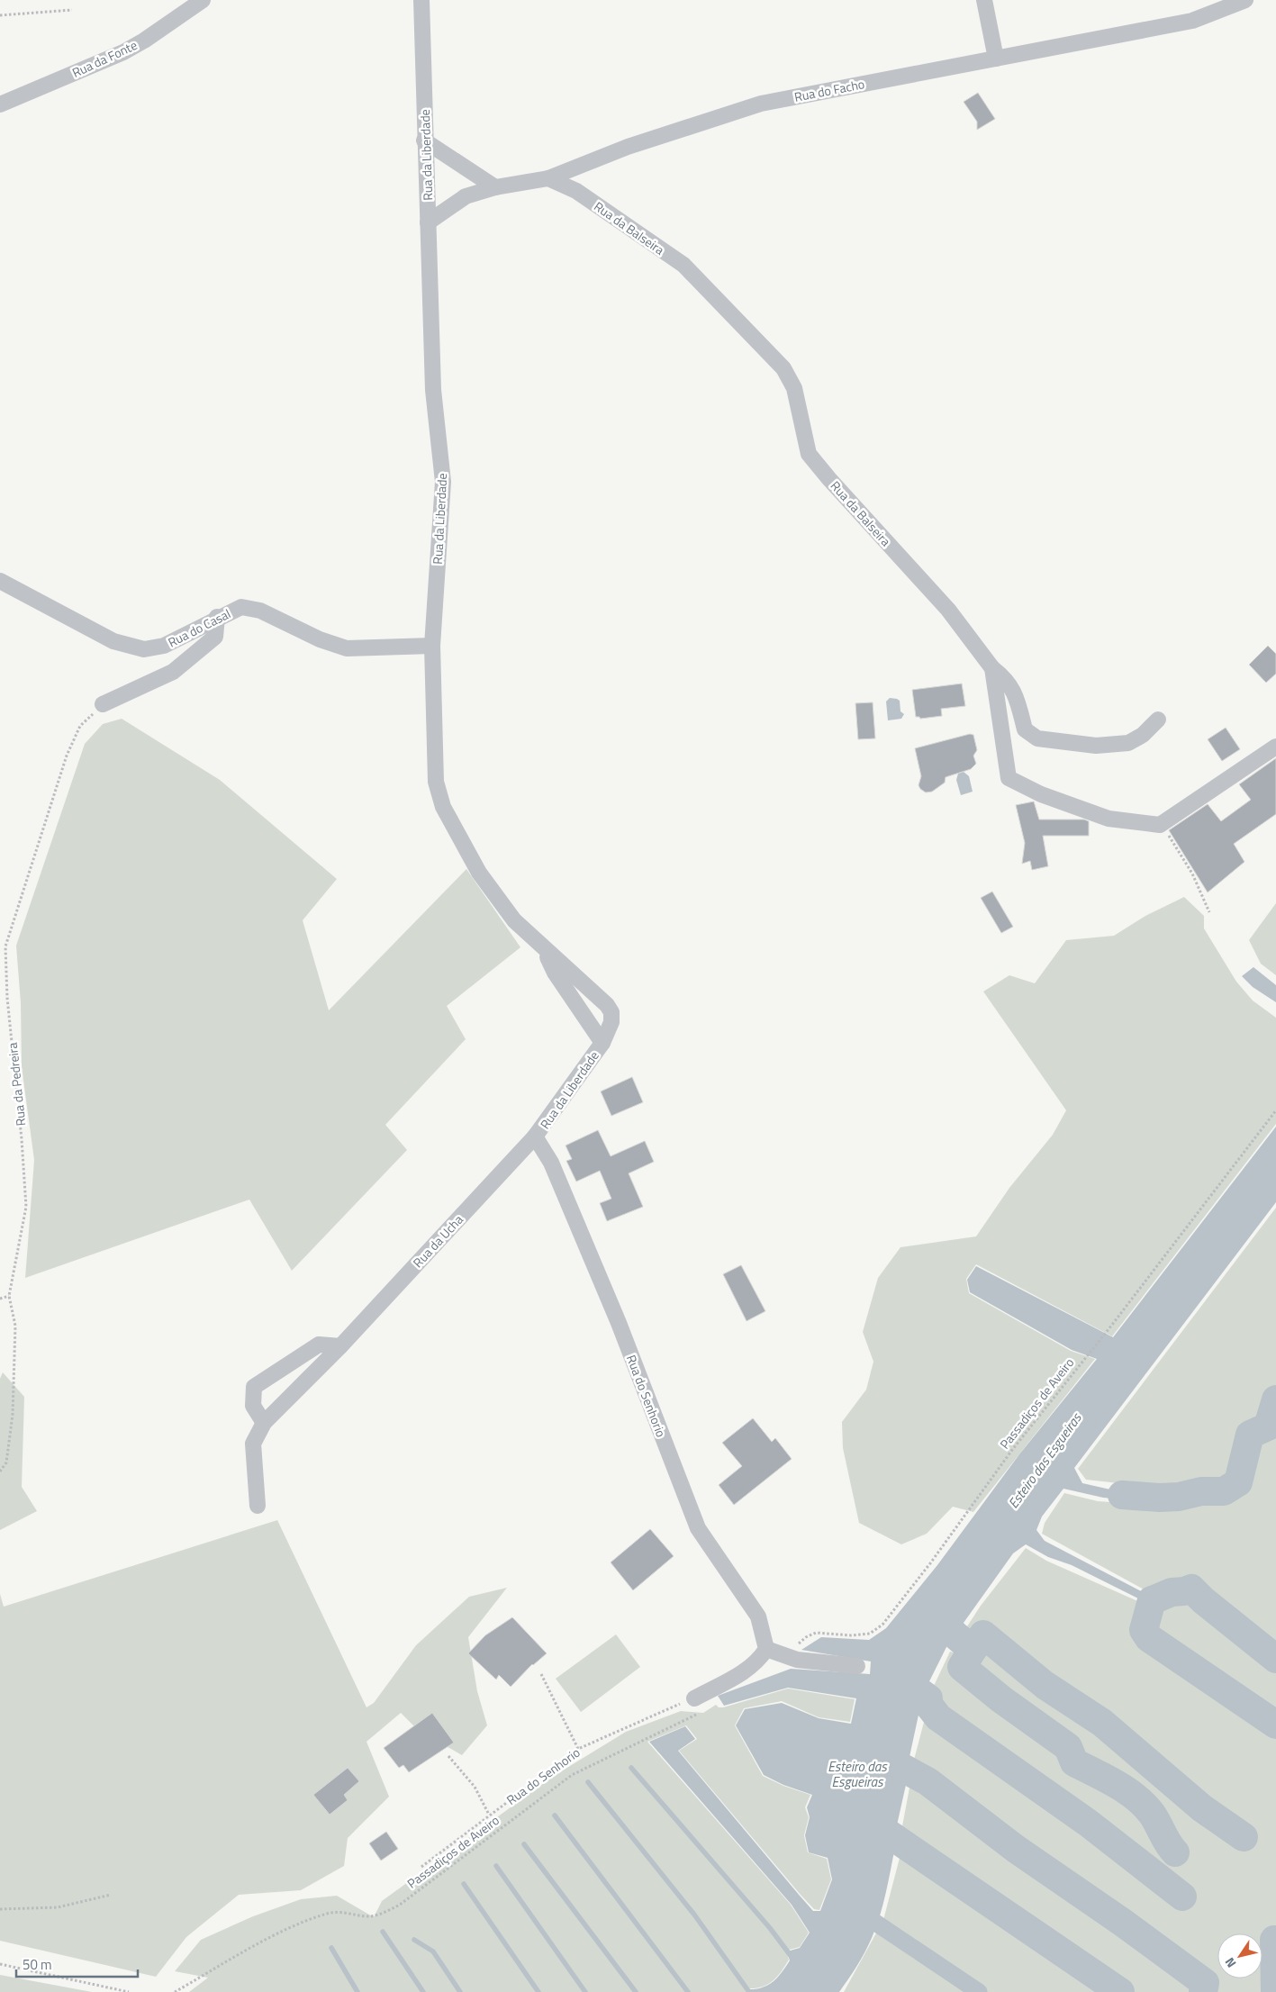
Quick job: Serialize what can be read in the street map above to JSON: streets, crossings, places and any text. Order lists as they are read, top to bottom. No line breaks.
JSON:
{"streets":{"street":["Rua da Fonte","Rua do Facho","Rua da Liberdade","Rua da Balseira","Rua do Casal","Rua da Ucha","Rua do Senhorio"],"path":["Rua da Pedreira","Passadiços de Aveiro"]},"crossings":[["Rua do Facho","Rua da Liberdade"],["Rua do Facho","Rua da Balseira"],["Rua da Liberdade","Rua do Casal"],["Rua da Liberdade","Rua da Ucha"],["Rua da Liberdade","Rua do Senhorio"],["Rua da Ucha","Rua do Senhorio"],["Rua do Senhorio","Passadiços de Aveiro"]],"water":["Esteiro das Esgueiras"],"scale_bar":"50 m","north":"bottom left"}
